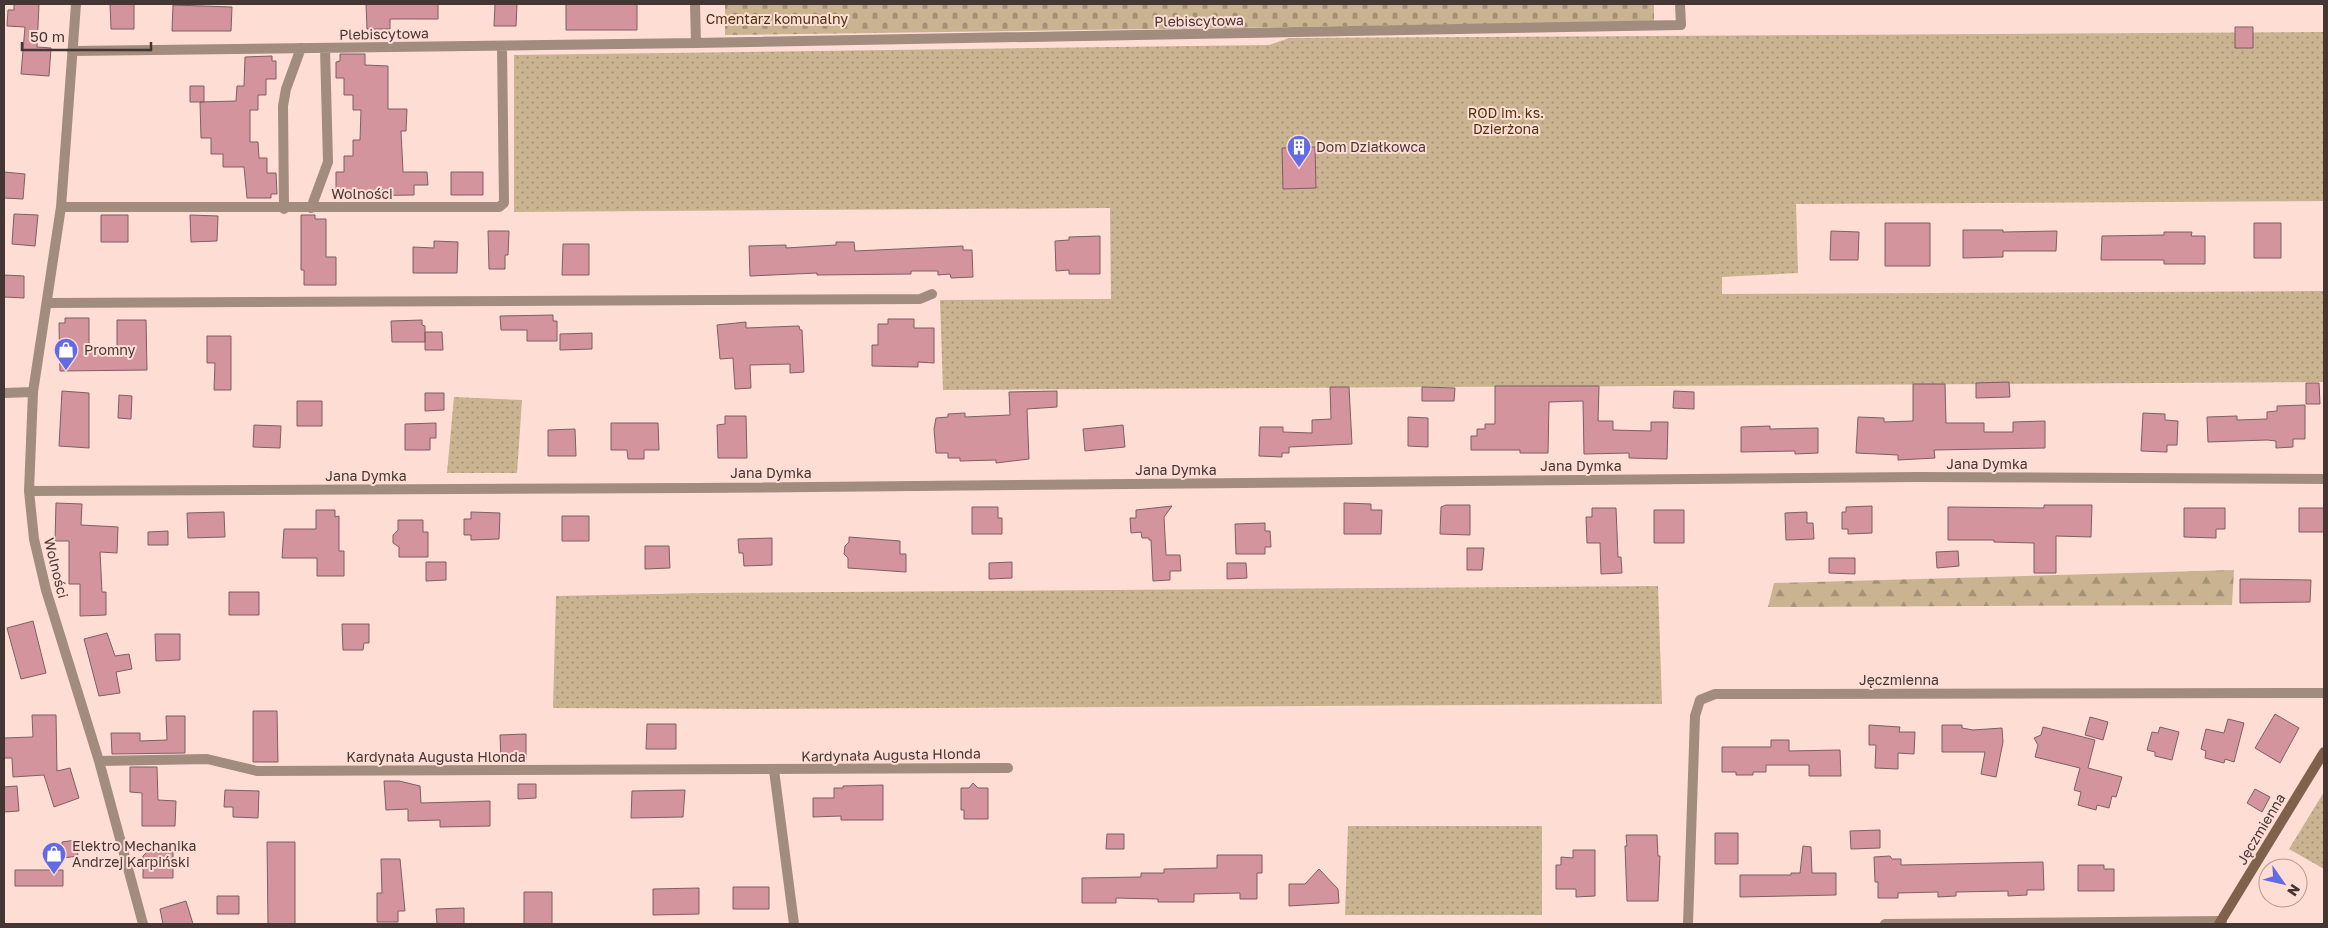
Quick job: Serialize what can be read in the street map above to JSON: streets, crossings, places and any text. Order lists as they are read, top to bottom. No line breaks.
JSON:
{"streets":{"street":["Plebiscytowa","Wolności","Jana Dymka","Jęczmienna","Kardynała Augusta Hlonda"]},"crossings":[["Plebiscytowa","Wolności"],["Wolności","Jana Dymka"],["Wolności","Kardynała Augusta Hlonda"]],"parks":["Cmentarz komunalny","ROD im. ks. Dzierżona"],"places":{"building":["Dom Działkowca"],"shop":["Promny","Elektro Mechanika Andrzej Karpiński"]},"scale_bar":"50 m","north":"bottom right"}
